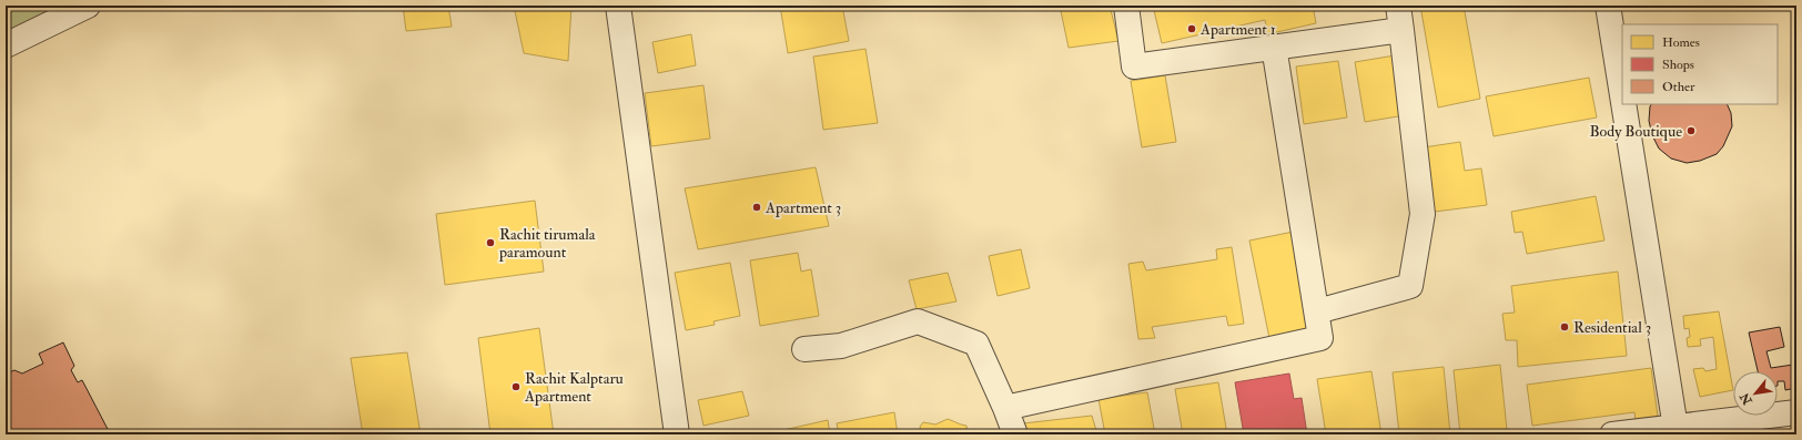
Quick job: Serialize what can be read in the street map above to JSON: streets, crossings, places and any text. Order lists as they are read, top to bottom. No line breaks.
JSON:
{"places":["Apartment 1","Body Boutique","Apartment 3","Rachit tirumala paramount","Residential 3","Rachit Kalptaru Apartment"],"legend":["Homes","Shops","Other"],"north":"bottom left"}
